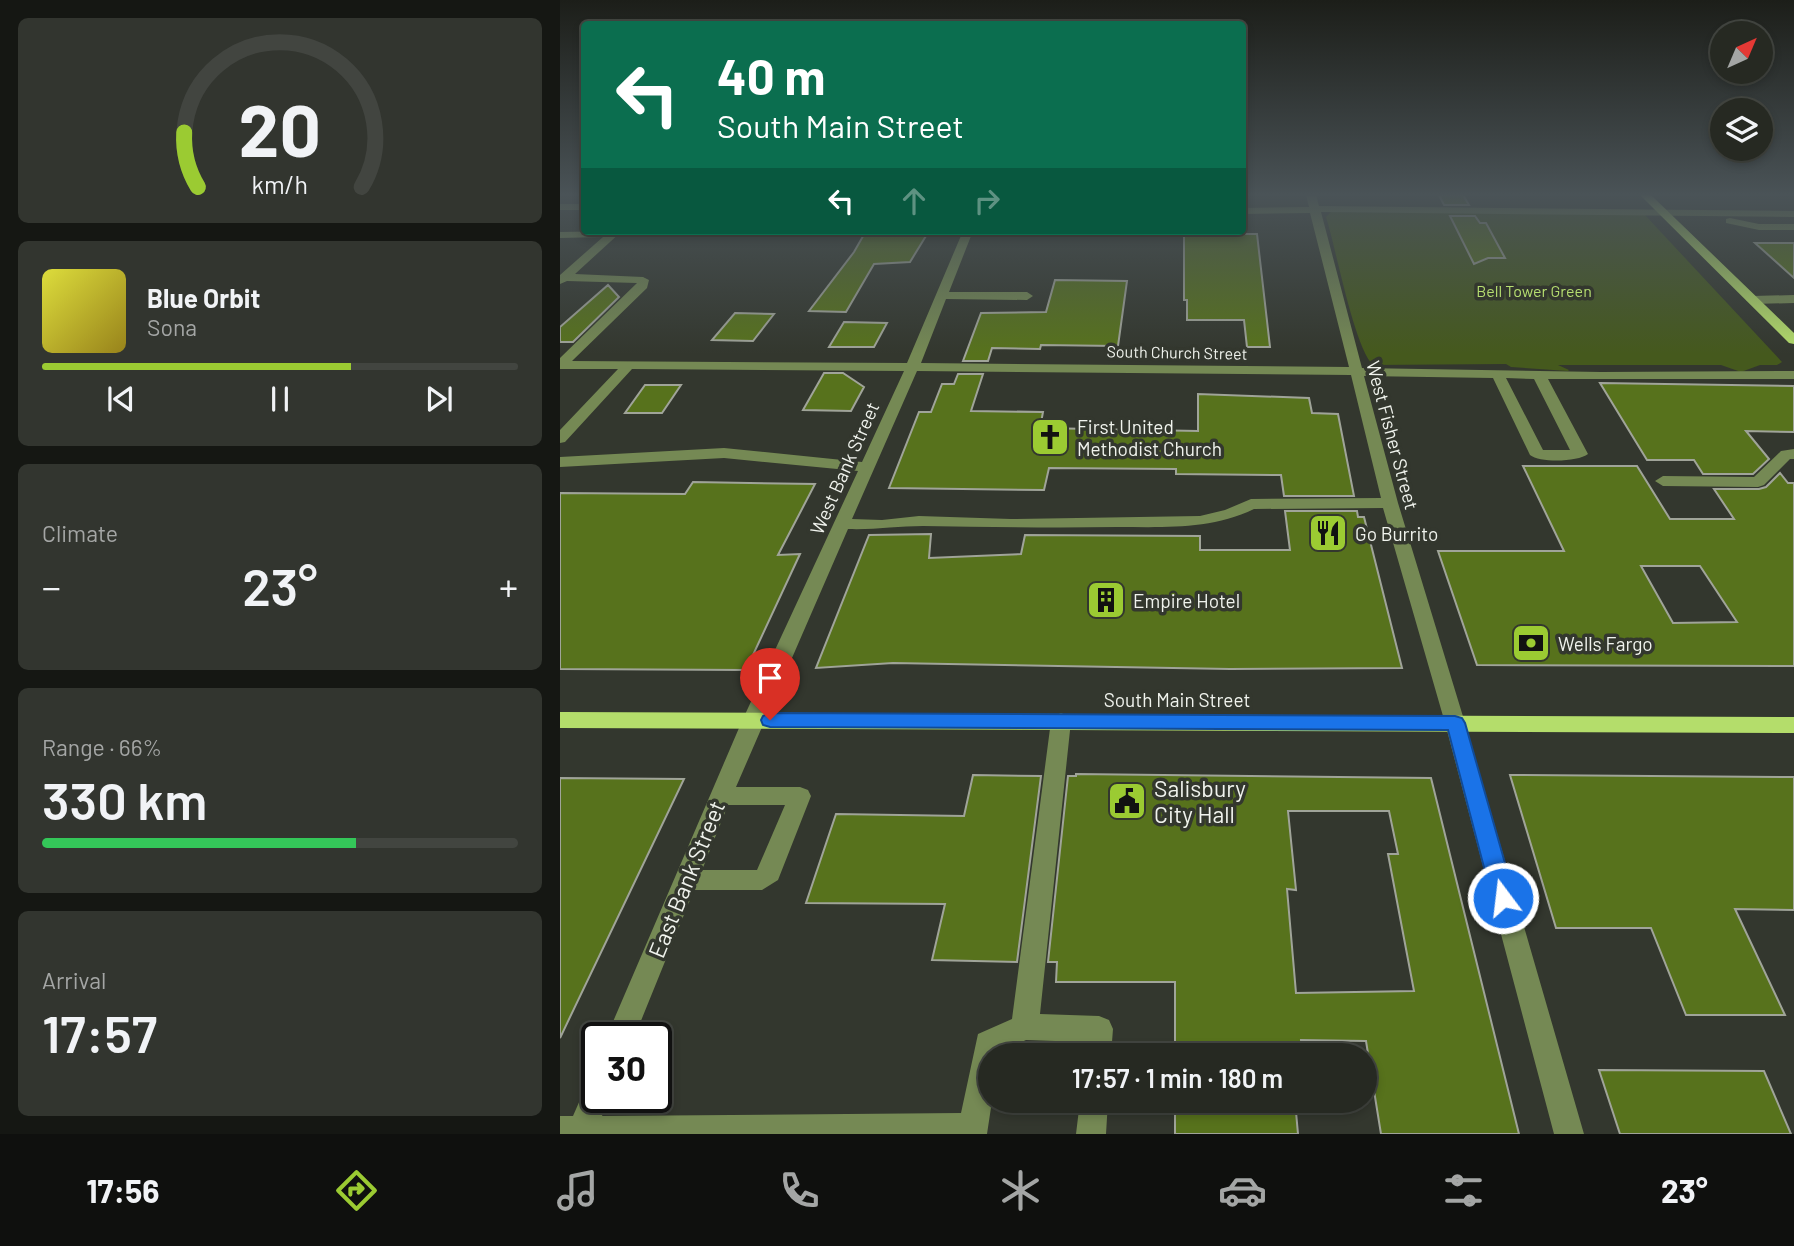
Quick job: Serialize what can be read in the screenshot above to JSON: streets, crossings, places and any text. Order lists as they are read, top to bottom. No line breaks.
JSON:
{"streets":{"main road":["South Main Street"],"street":["South Church Street","West Fisher Street","West Bank Street","East Bank Street"]},"crossings":[["South Church Street","West Fisher Street"],["South Church Street","West Bank Street"],["West Fisher Street","South Main Street"],["West Bank Street","South Main Street"],["West Bank Street","East Bank Street"],["South Main Street","East Bank Street"]],"parks":["Bell Tower Green"],"places":{"church":["First United Methodist Church"],"restaurant":["Go Burrito"],"building":["Empire Hotel"],"bank":["Wells Fargo"],"public building":["Salisbury City Hall"]},"north":"top right","page":{"turn":["40 m","South Main Street"],"song":["Blue Orbit","Sona"],"tile":["Climate",["Range · 66%","330 km"],["Arrival","17:57"]],"heat":["−","23°","+"],"limit":"30","trip":"17:57 · 1 min · 180 m","tabs":["17:56","23°"],"gauge":["20","km/h"]}}
